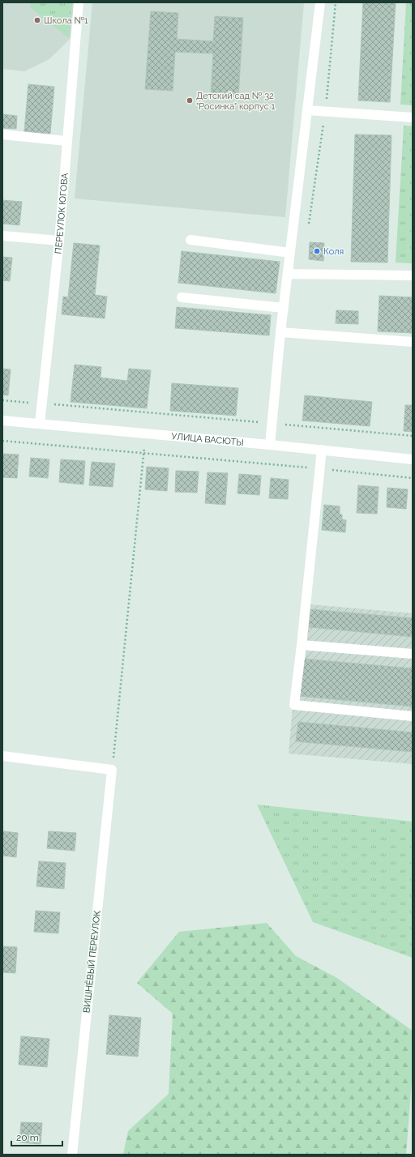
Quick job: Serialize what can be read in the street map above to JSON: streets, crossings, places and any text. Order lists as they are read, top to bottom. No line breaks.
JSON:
{"streets":{"street":["ПЕРЕУЛОК ЮГОВА","УЛИЦА ВАСЮТЫ","ВИШНЁВЫЙ ПЕРЕУЛОК"]},"crossings":[["ПЕРЕУЛОК ЮГОВА","УЛИЦА ВАСЮТЫ"]],"places":["Школа №1","Детский сад № 32 \"Росинка\" корпус 1","Коля"],"scale_bar":"20 m"}
